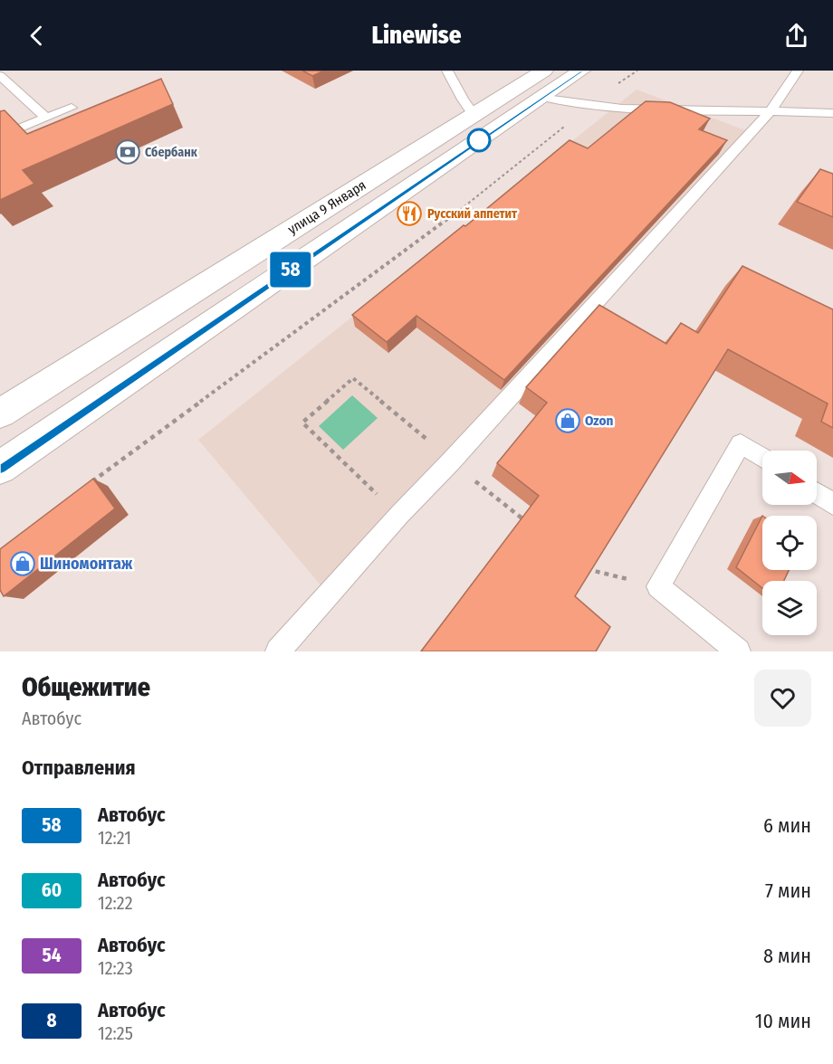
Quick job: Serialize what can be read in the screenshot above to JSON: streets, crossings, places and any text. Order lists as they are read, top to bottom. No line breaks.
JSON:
{"streets":{"main road":["улица 9 Января"]},"places":{"bank":["Сбербанк"],"restaurant":["Русский аппетит"],"shop":["Ozon","Шиномонтаж"]},"lines":["bus line 58"],"north":"right","page":{"header":"Linewise","on_map":"58","heading":[["Общежитие","Автобус"],"Отправления"],"list":[{"mark":"58","name":"Автобус","note":"12:21","value":"6 мин"},{"mark":"60","name":"Автобус","note":"12:22","value":"7 мин"},{"mark":"54","name":"Автобус","note":"12:23","value":"8 мин"},{"mark":"8","name":"Автобус","note":"12:25","value":"10 мин"}]}}
